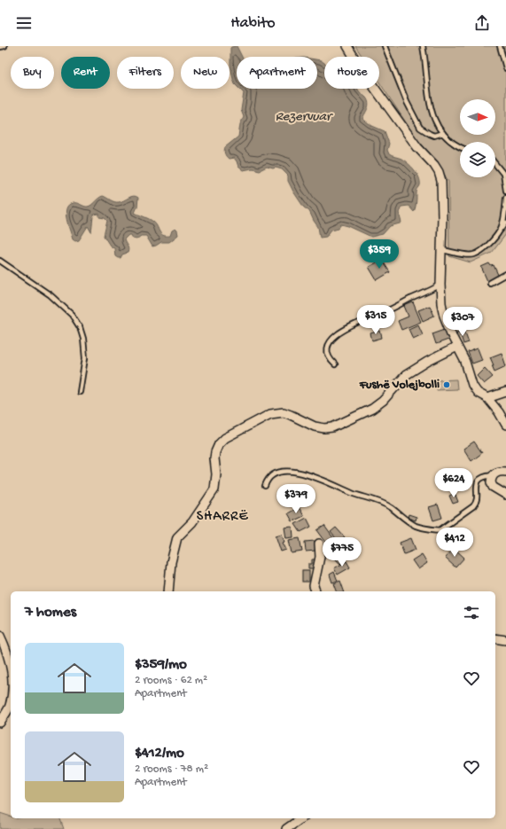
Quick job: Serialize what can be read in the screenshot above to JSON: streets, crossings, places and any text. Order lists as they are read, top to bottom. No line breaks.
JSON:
{"districts":["SHARRË"],"water":["Rezervuar"],"places":["Fushë Volejbolli"],"north":"right","page":{"header":"Habito","chip":["Buy","Rent","Filters","New","Apartment","House"],"price":["$359","$315","$307","$624","$379","$412","$775"],"heading":"7 homes","list":[{"name":"$359/mo","note":"2 rooms · 62 m² · Apartment"},{"name":"$412/mo","note":"2 rooms · 78 m² · Apartment"}]}}
